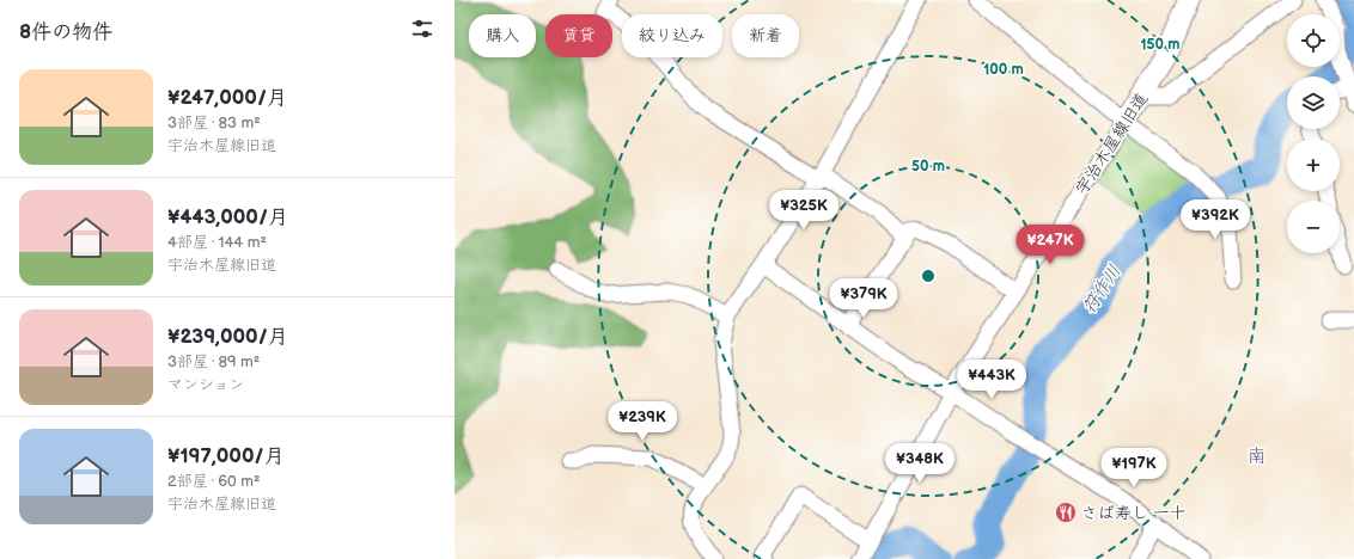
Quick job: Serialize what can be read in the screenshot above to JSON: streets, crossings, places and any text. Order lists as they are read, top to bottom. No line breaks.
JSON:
{"streets":{"street":["宇治木屋線旧道"]},"districts":["南"],"water":["符作川"],"places":{"restaurant":["さば寿し 一十"]},"page":{"heading":"8件の物件","map_buttons":["+","−"],"chip":["購入","賃貸","絞り込み","新着"],"list":[{"name":"¥247,000/月","note":"3部屋 · 83 m² · 宇治木屋線旧道"},{"name":"¥443,000/月","note":"4部屋 · 144 m² · 宇治木屋線旧道"},{"name":"¥239,000/月","note":"3部屋 · 89 m² · マンション"},{"name":"¥197,000/月","note":"2部屋 · 60 m² · 宇治木屋線旧道"}],"price":["¥325K","¥392K","¥247K","¥379K","¥443K","¥239K","¥348K","¥197K"]},"rings":["150 m","100 m","50 m"]}
